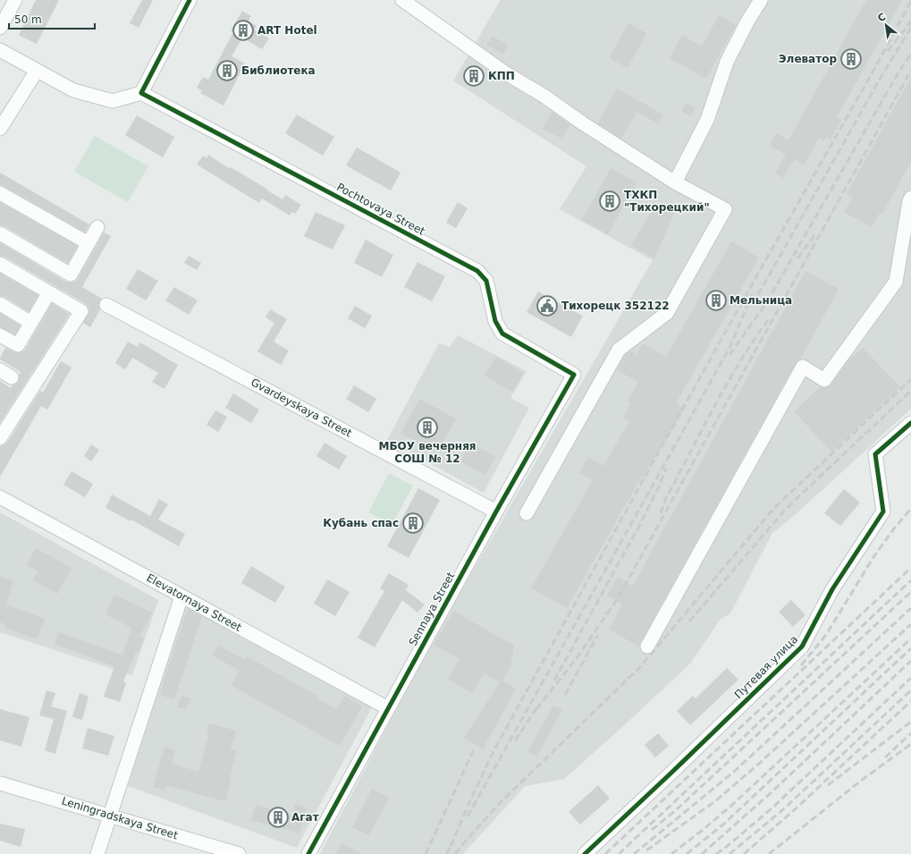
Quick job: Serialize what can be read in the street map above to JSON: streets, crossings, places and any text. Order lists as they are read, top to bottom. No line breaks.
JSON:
{"streets":{"street":["Pochtovaya Street","Gvardeyskaya Street","Elevatornaya Street","Sennaya Street","Путевая улица","Leningradskaya Street"]},"crossings":[["Pochtovaya Street","Sennaya Street"],["Gvardeyskaya Street","Sennaya Street"],["Elevatornaya Street","Sennaya Street"]],"places":{"building":["ART Hotel","Элеватор","Библиотека","КПП","ТХКП \"Тихорецкий\"","Мельница","МБОУ вечерняя СОШ № 12","Кубань спас","Агат"],"public building":["Тихорецк 352122"]},"scale_bar":"50 m","north":"top left"}
